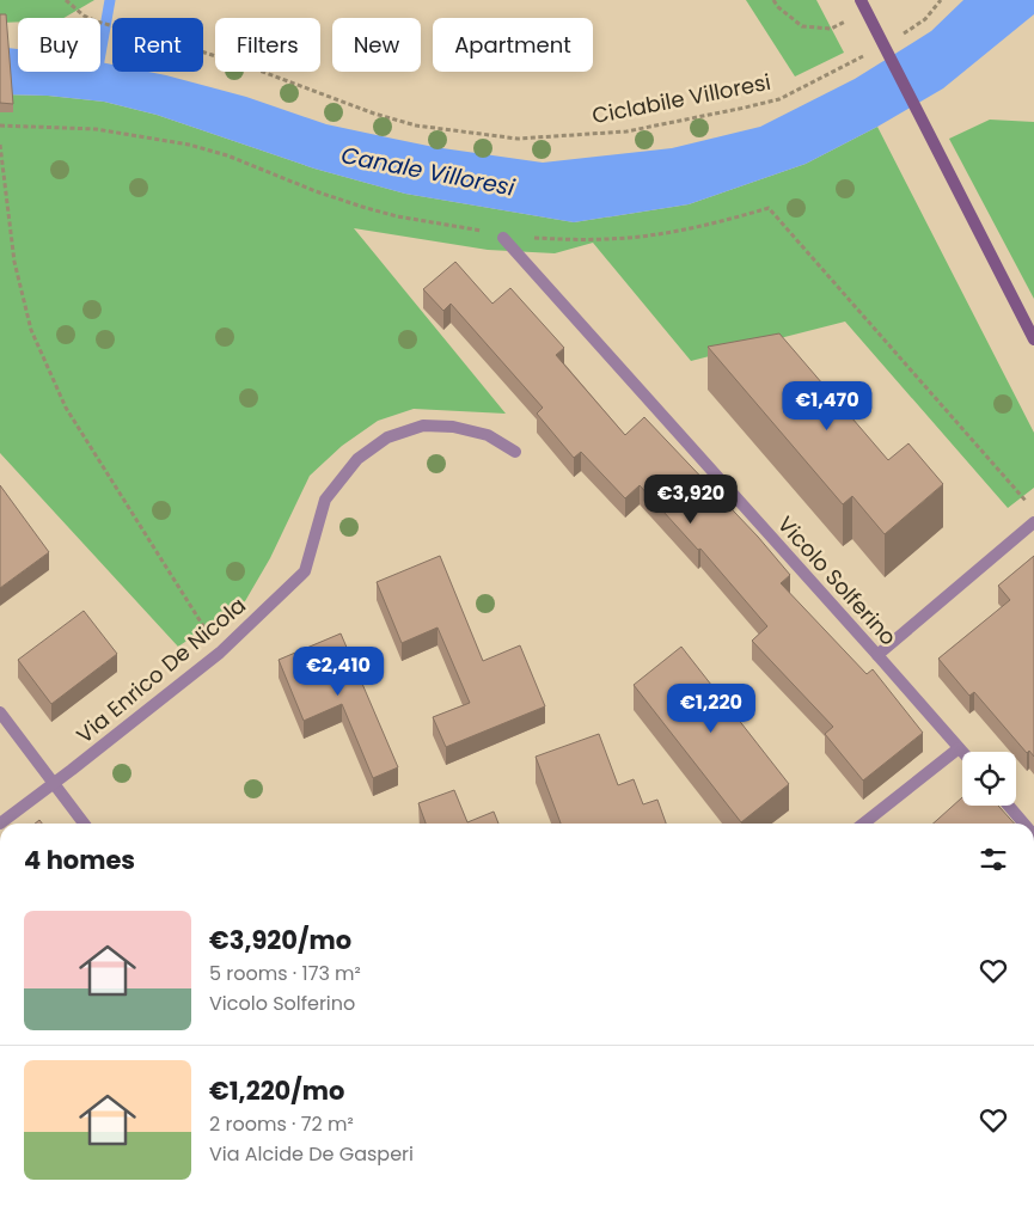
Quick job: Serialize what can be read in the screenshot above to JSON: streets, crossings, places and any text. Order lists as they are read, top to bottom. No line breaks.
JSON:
{"streets":{"street":["Vicolo Solferino","Via Enrico De Nicola"],"path":["Ciclabile Villoresi"]},"water":["Canale Villoresi"],"page":{"chip":["Buy","Rent","Filters","New","Apartment"],"price":["€1,470","€3,920","€2,410","€1,220"],"heading":"4 homes","list":[{"name":"€3,920/mo","note":"5 rooms · 173 m² · Vicolo Solferino"},{"name":"€1,220/mo","note":"2 rooms · 72 m² · Via Alcide De Gasperi"}]}}
